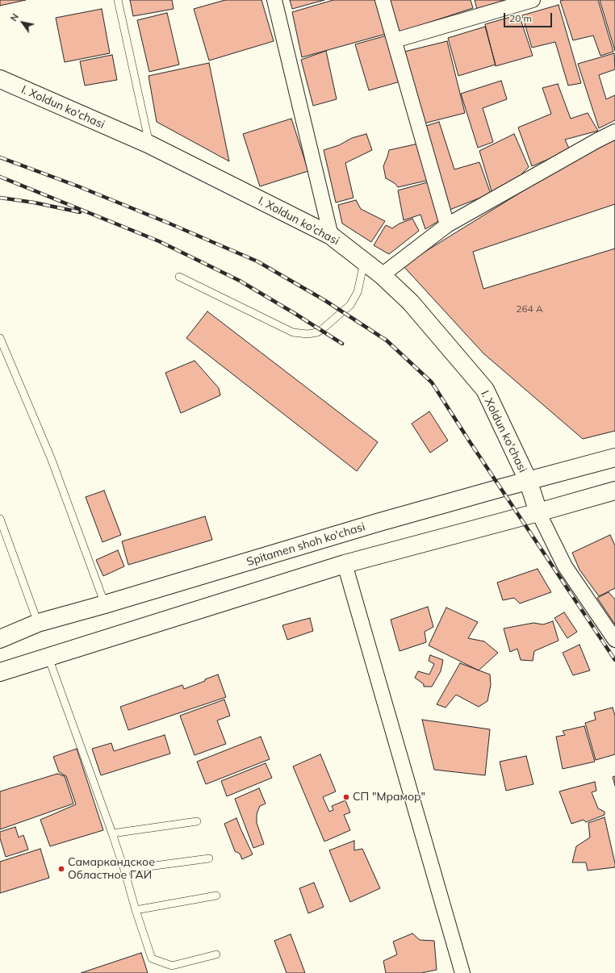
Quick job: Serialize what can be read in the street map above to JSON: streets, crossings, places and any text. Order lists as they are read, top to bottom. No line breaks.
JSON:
{"streets":{"main road":["I. Xoldun ko'chasi","Spitamen shoh ko'chasi"]},"crossings":[["I. Xoldun ko'chasi","Spitamen shoh ko'chasi"]],"places":["СП \"Мрамор\"","Самаркандское Областное ГАИ"],"house_numbers":["264 A"],"scale_bar":"20 m","north":"top left"}
